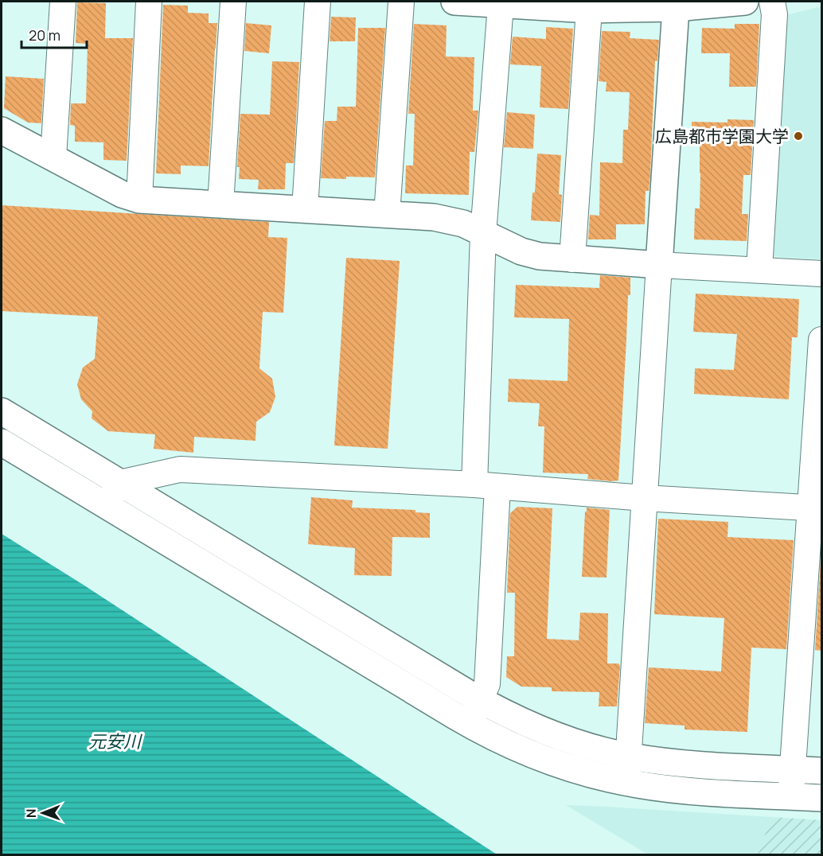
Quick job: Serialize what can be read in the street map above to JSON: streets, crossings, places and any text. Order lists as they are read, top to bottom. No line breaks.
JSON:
{"water":["元安川"],"places":["広島都市学園大学"],"scale_bar":"20 m","north":"left"}
